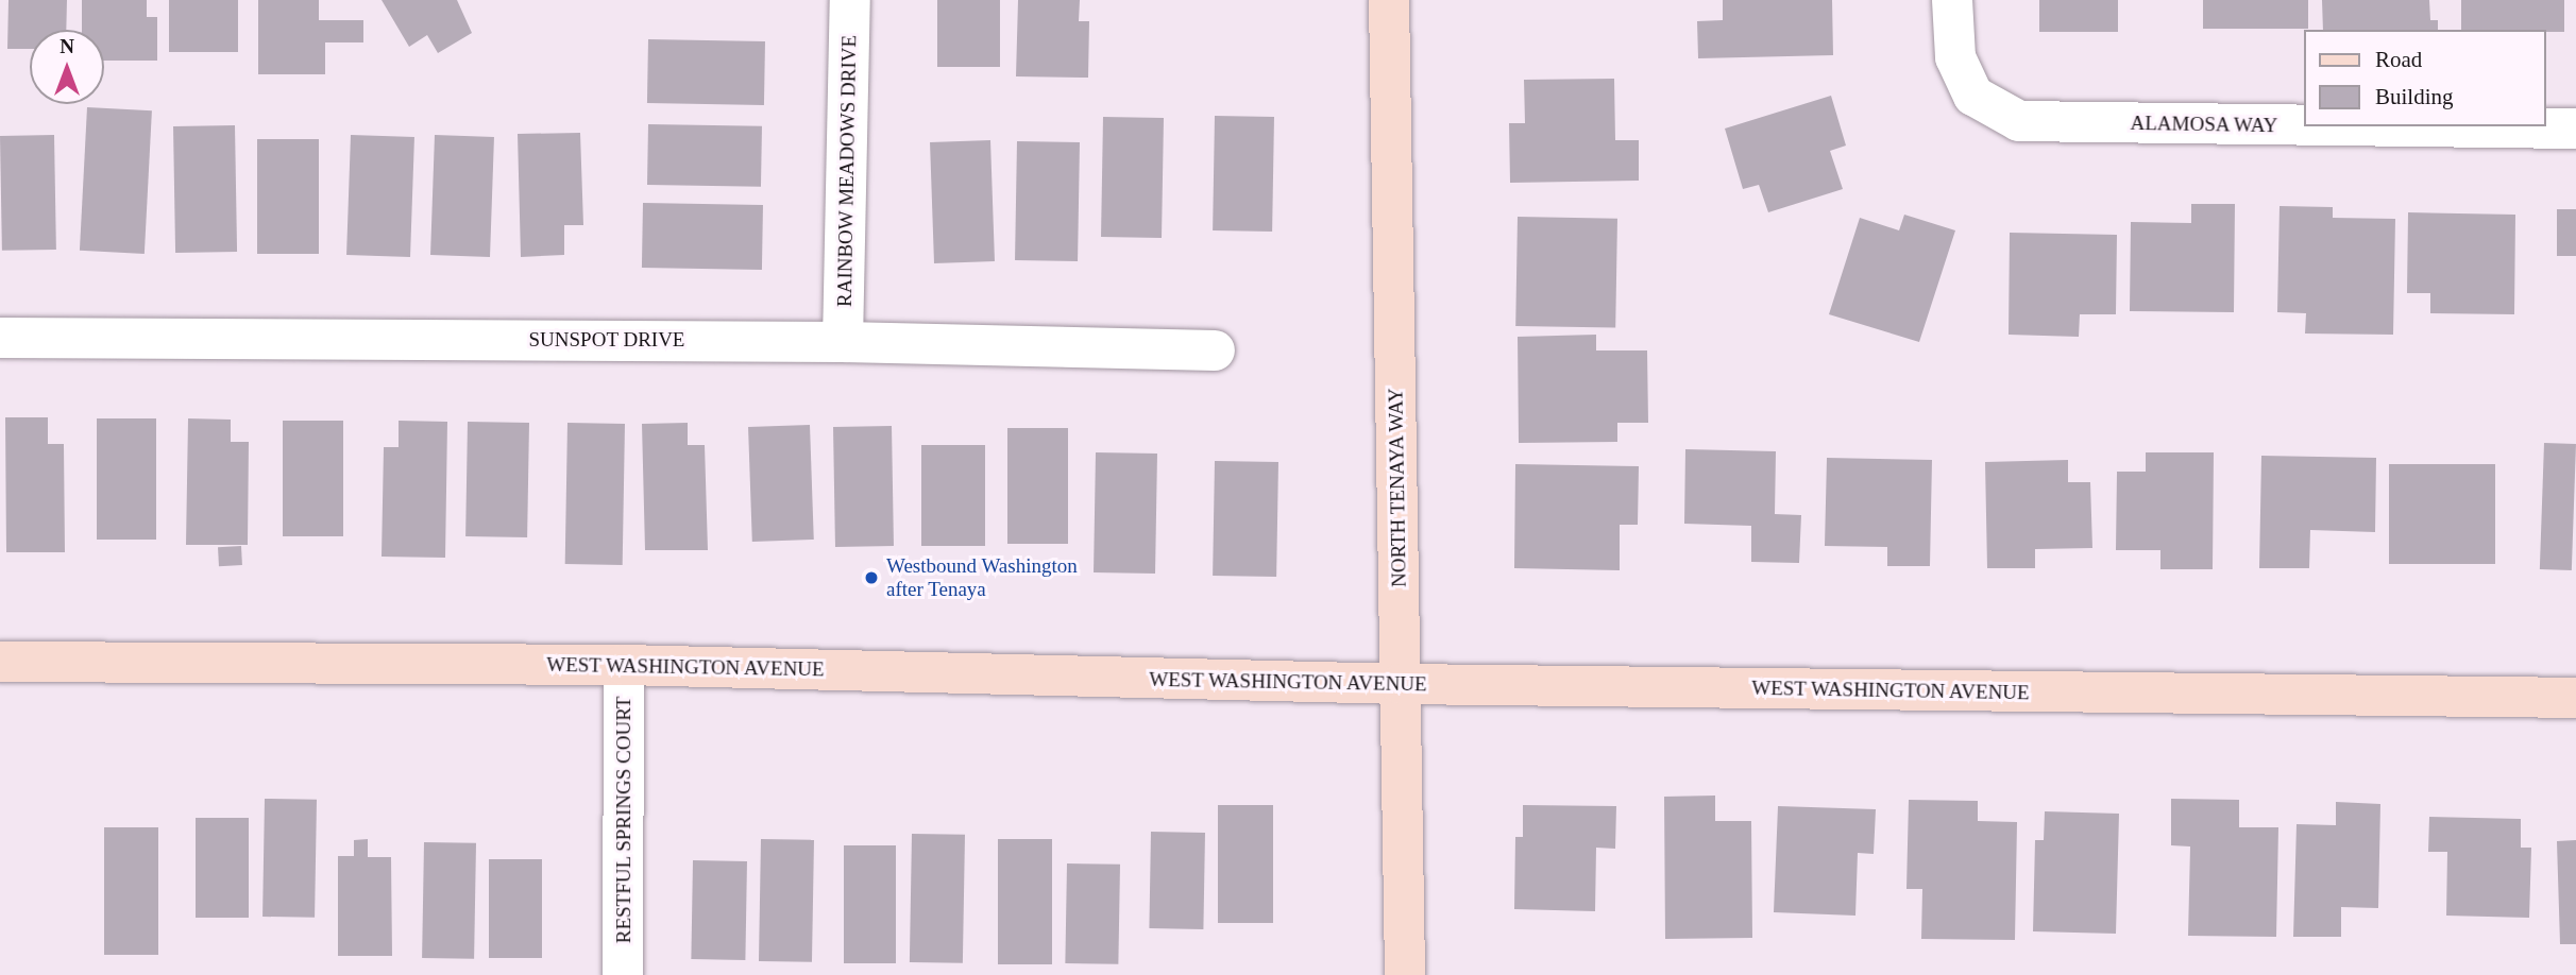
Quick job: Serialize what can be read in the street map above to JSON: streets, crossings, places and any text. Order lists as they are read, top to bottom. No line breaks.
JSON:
{"streets":{"main road":["NORTH TENAYA WAY","WEST WASHINGTON AVENUE"],"street":["ALAMOSA WAY","RAINBOW MEADOWS DRIVE","SUNSPOT DRIVE","RESTFUL SPRINGS COURT"]},"crossings":[["RAINBOW MEADOWS DRIVE","SUNSPOT DRIVE"],["NORTH TENAYA WAY","WEST WASHINGTON AVENUE"],["WEST WASHINGTON AVENUE","RESTFUL SPRINGS COURT"]],"places":["Westbound Washington after Tenaya"],"legend":["Road","Building"],"north":"top"}
